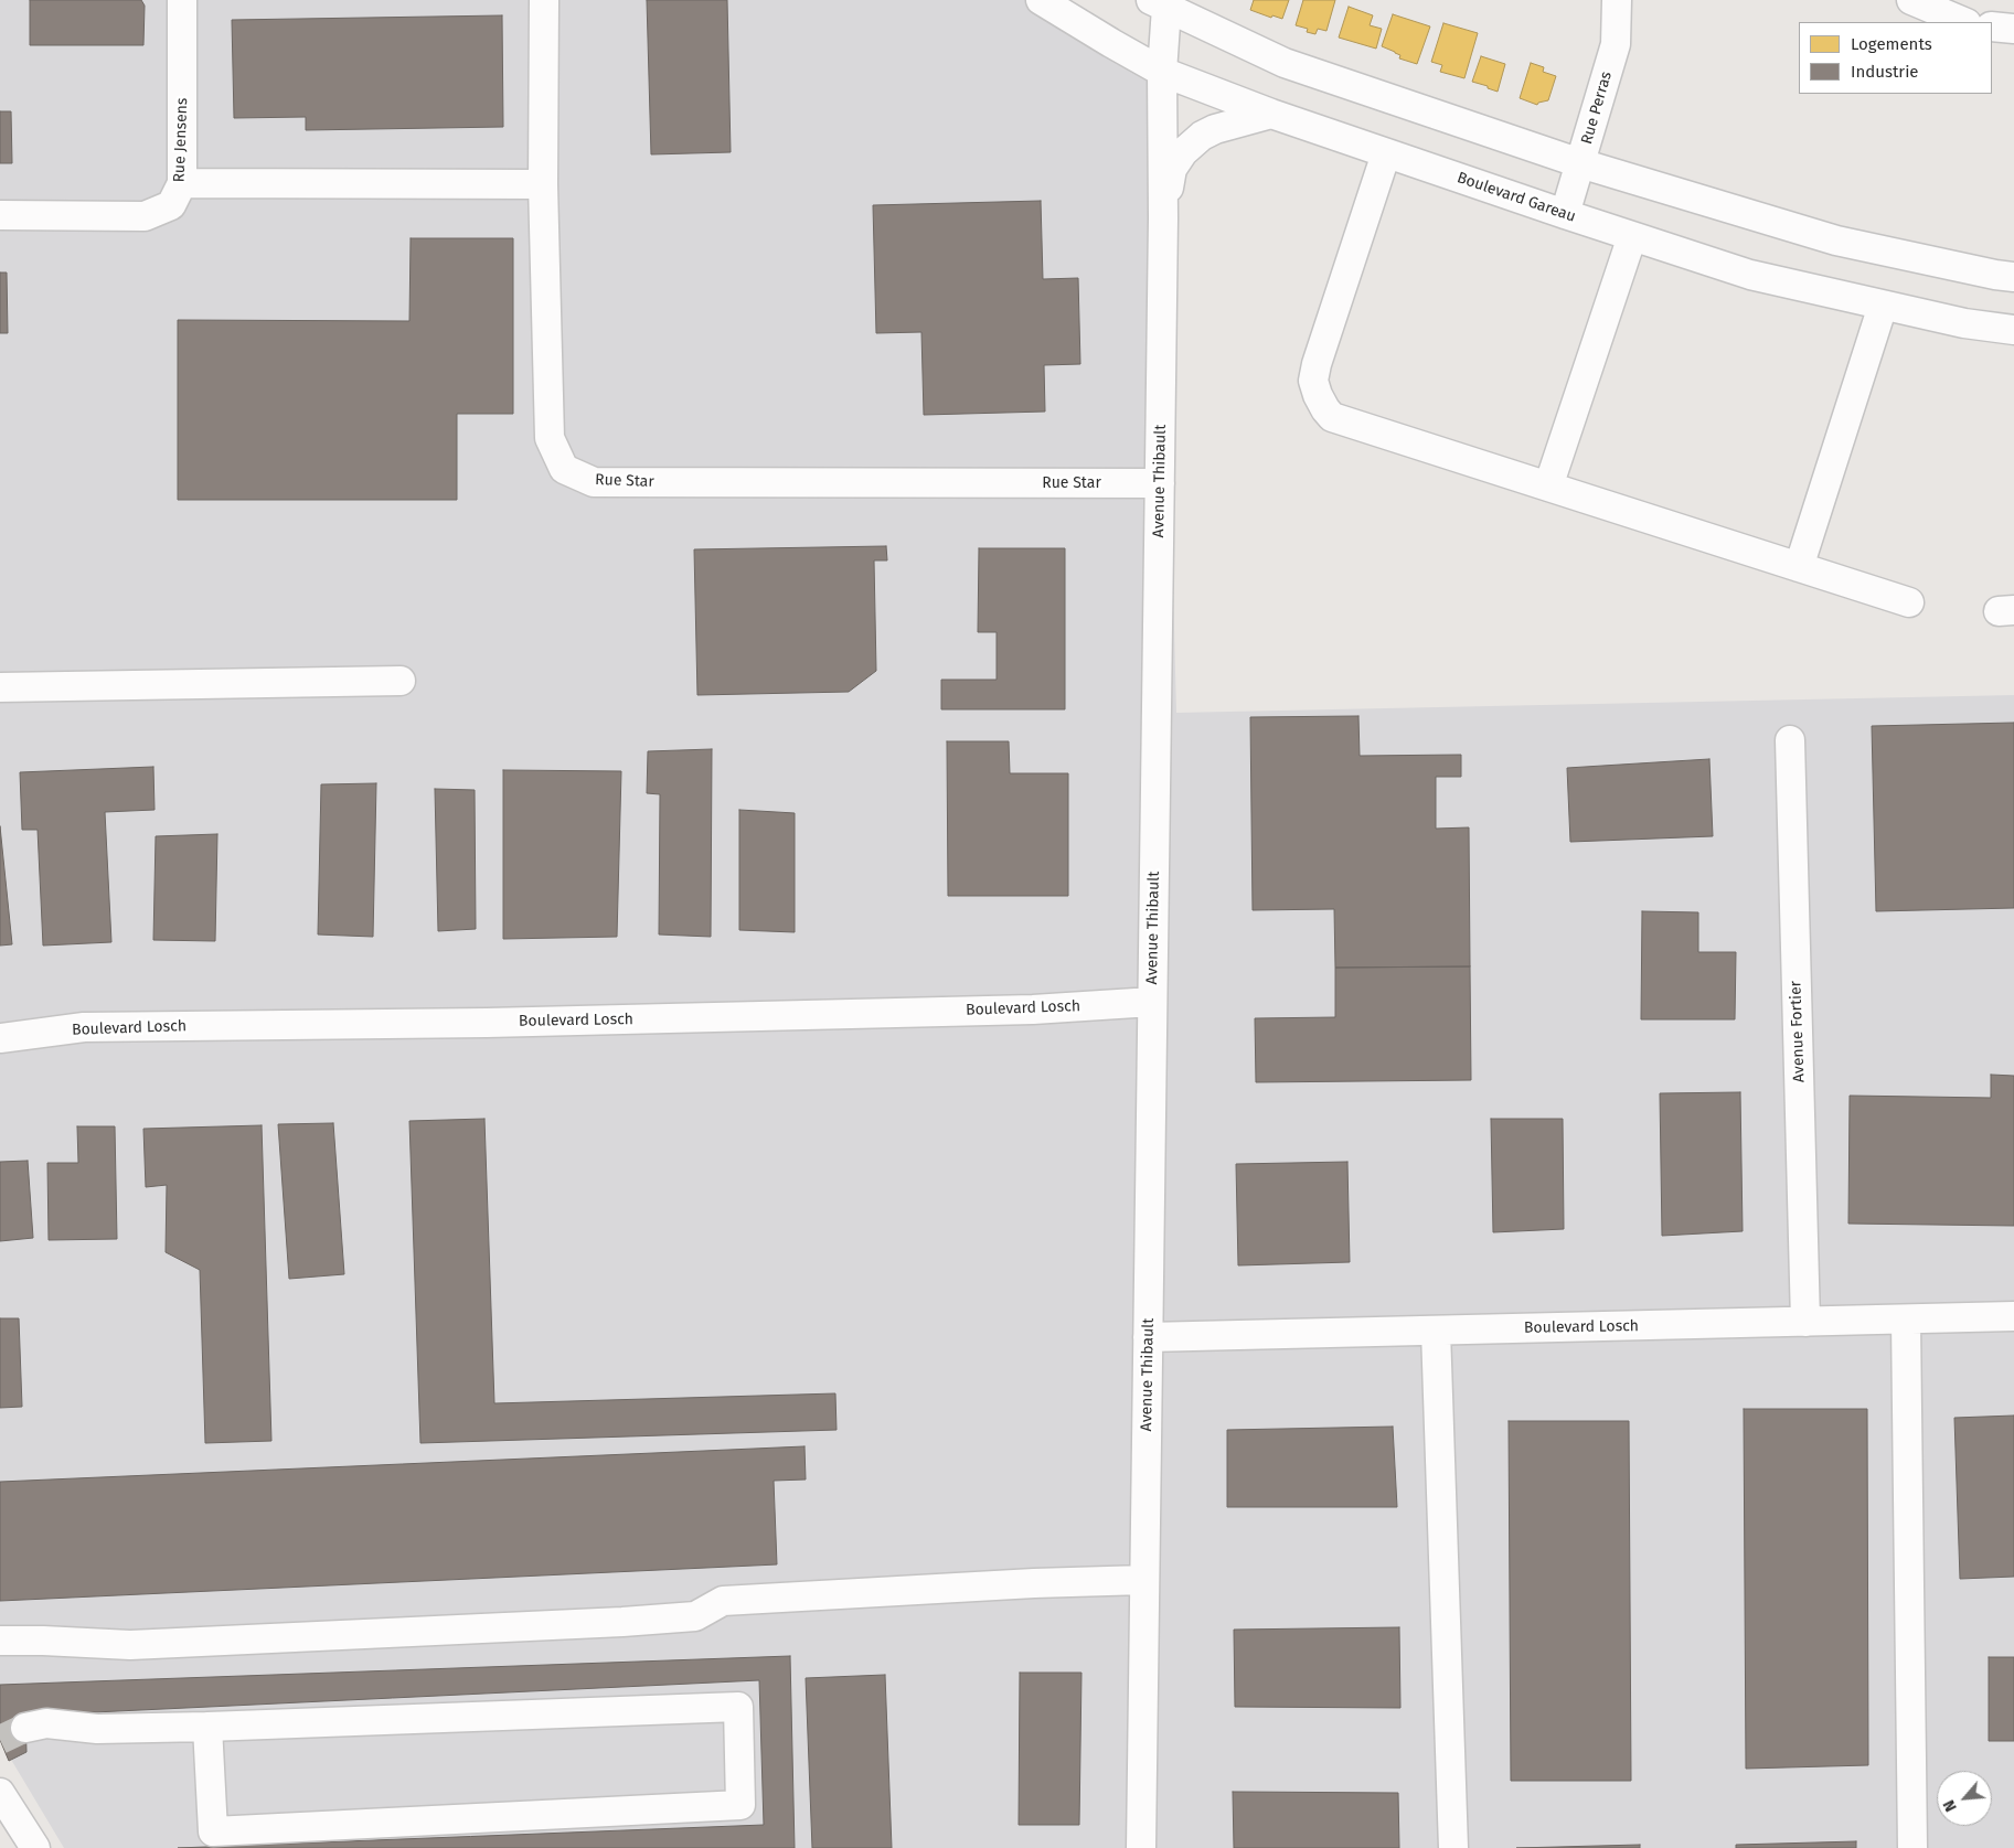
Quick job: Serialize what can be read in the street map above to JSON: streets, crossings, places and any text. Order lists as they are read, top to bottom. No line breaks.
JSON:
{"streets":{"street":["Rue Perras","Rue Jensens","Boulevard Gareau","Rue Star","Avenue Thibault","Boulevard Losch","Avenue Fortier"]},"crossings":[["Rue Perras","Boulevard Gareau"],["Boulevard Gareau","Avenue Thibault"],["Rue Star","Avenue Thibault"],["Avenue Thibault","Boulevard Losch"],["Boulevard Losch","Avenue Fortier"]],"legend":["Logements","Industrie"],"north":"bottom left"}
